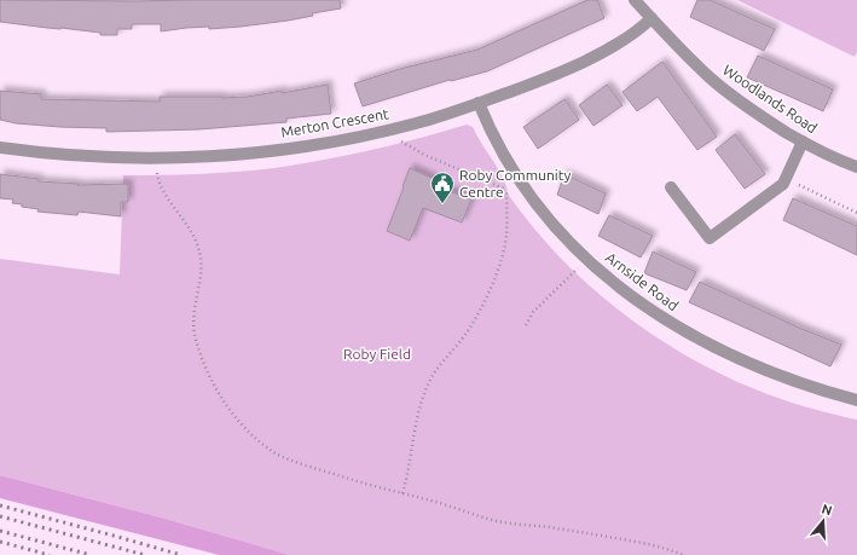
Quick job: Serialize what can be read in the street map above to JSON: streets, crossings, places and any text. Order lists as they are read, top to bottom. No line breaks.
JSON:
{"streets":{"street":["Woodlands Road","Merton Crescent","Arnside Road"]},"crossings":[["Woodlands Road","Merton Crescent"],["Merton Crescent","Arnside Road"]],"parks":["Roby Field"],"places":{"public building":["Roby Community Centre"]},"north":"top"}
